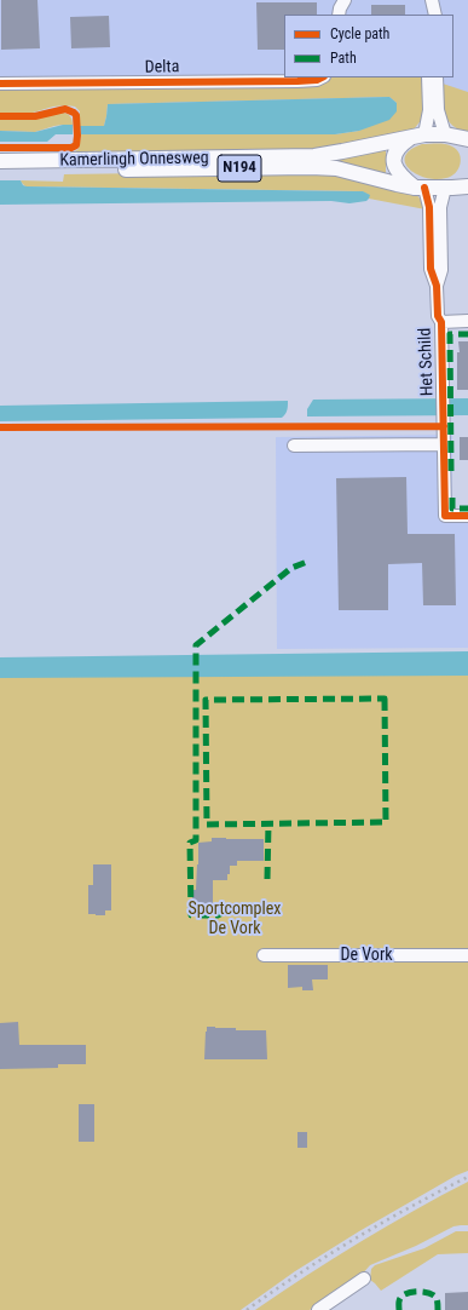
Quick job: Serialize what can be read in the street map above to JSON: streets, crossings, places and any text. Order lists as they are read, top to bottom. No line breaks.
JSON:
{"streets":{"main road":["Kamerlingh Onnesweg","N194"],"street":["Delta","Het Schild","De Vork"]},"crossings":[["Kamerlingh Onnesweg","Het Schild"]],"parks":["Sportcomplex De Vork"],"legend":["Cycle path","Path"]}
